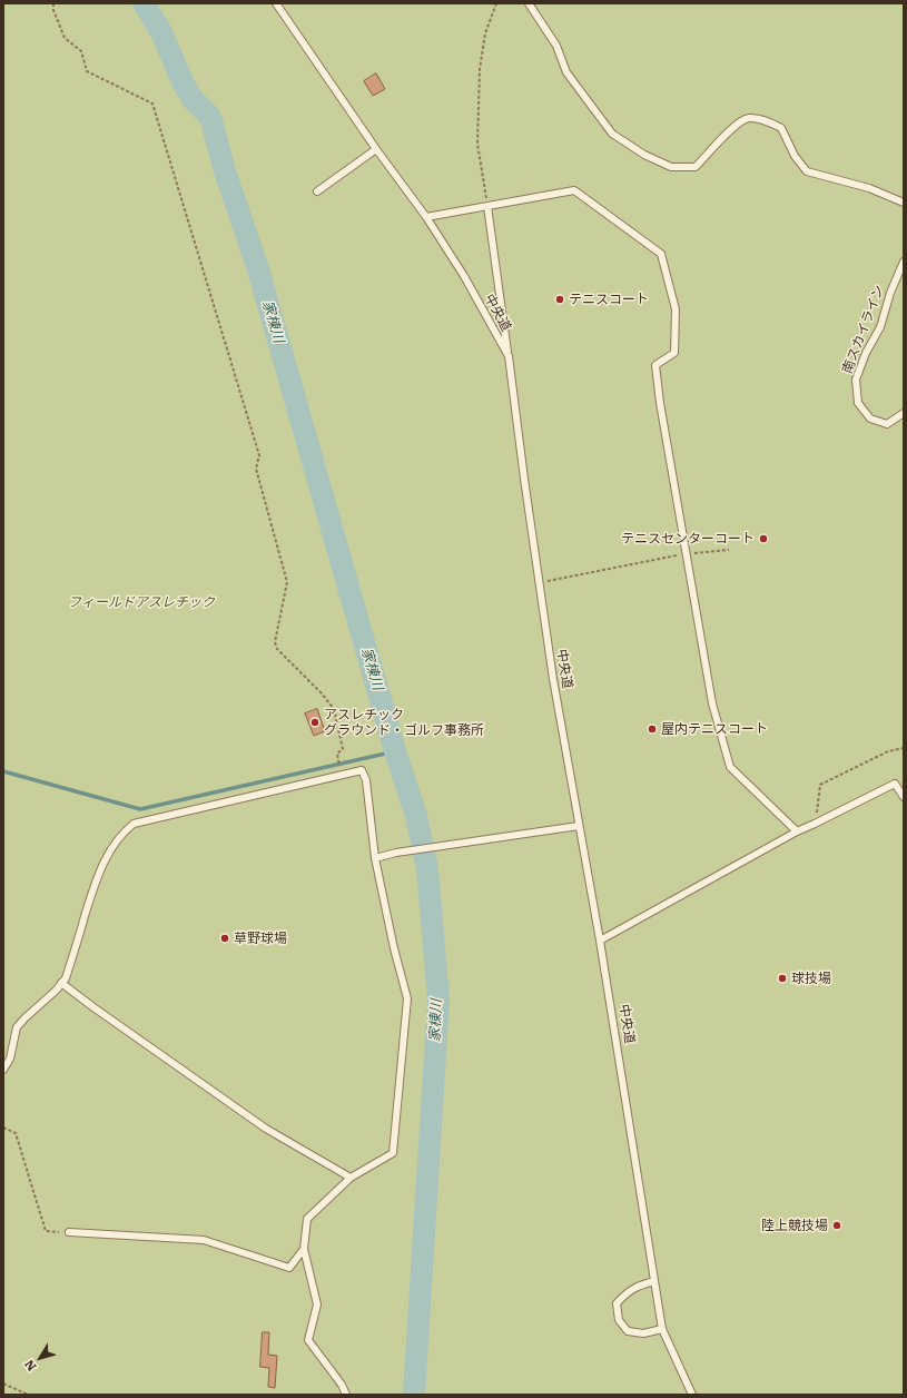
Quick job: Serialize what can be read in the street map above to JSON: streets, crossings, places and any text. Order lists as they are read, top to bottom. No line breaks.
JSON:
{"streets":{"lane":["中央道","南スカイライン"]},"water":["家棟川"],"parks":["フィールドアスレチック"],"places":["テニスコート","テニスセンターコート","アスレチック グラウンド・ゴルフ事務所","屋内テニスコート","草野球場","球技場","陸上競技場"],"north":"bottom left"}
